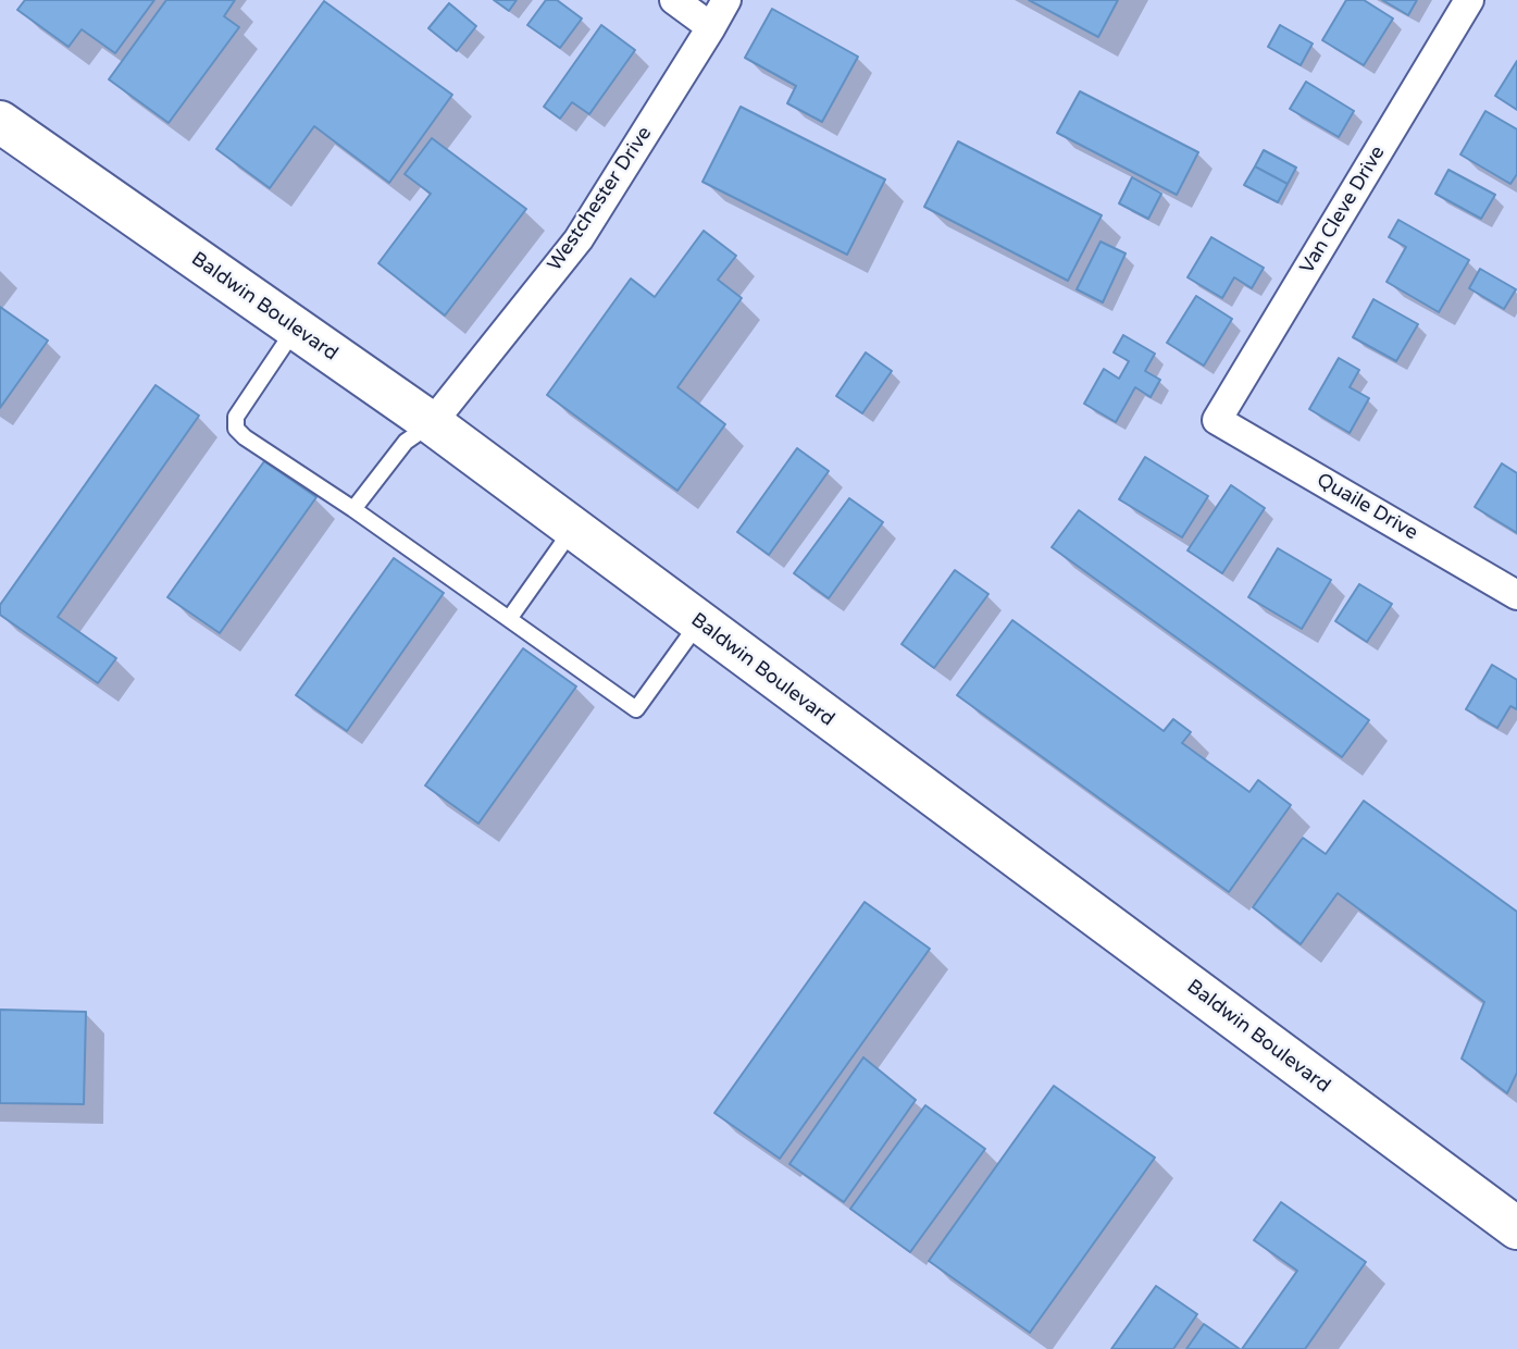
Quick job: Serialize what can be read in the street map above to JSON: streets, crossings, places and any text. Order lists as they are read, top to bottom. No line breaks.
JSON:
{"streets":{"main road":["Baldwin Boulevard"],"street":["Westchester Drive","Van Cleve Drive","Quaile Drive"]},"crossings":[["Westchester Drive","Baldwin Boulevard"],["Van Cleve Drive","Quaile Drive"]]}
